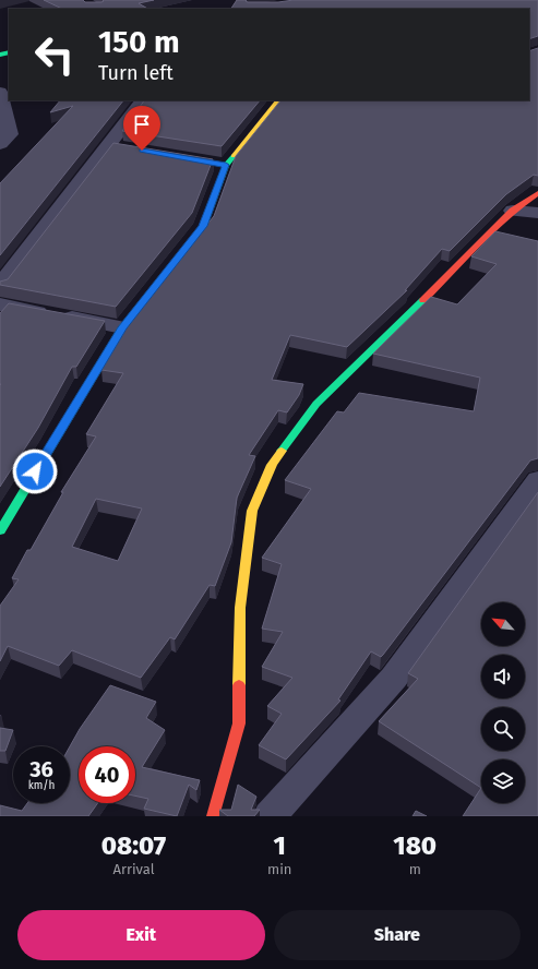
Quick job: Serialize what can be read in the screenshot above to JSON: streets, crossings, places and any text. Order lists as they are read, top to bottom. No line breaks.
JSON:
{"north":"top left","page":{"turn":["150 m","Turn left"],"speed":"36 km/h","limit":"40","eta":["08:07","Arrival","1","min","180","m"],"buttons":["Exit","Share"]}}
